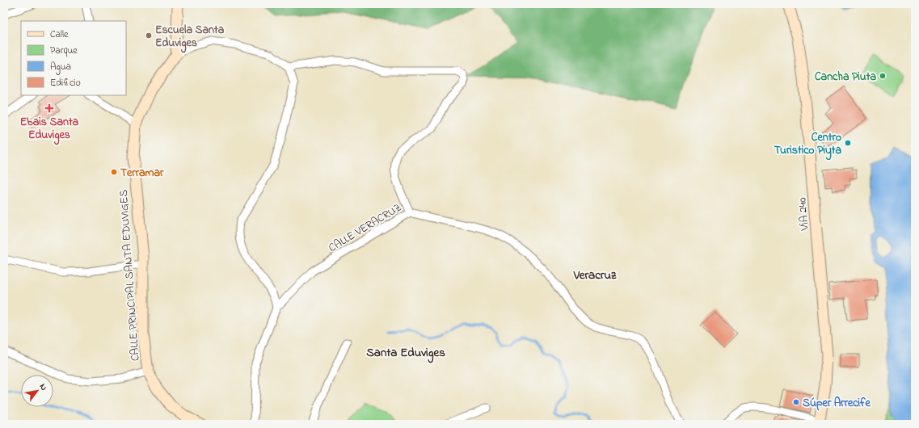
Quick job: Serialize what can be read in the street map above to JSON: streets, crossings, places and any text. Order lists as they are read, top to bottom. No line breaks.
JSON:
{"streets":{"street":["VÍA 240","CALLE VERACRUZ","CALLE PRINCIPAL SANTA EDUVIGES"]},"districts":["Veracruz","Santa Eduviges"],"places":{"other":["Escuela Santa Eduviges","Cancha Piuta","Centro Turistico Piyta","Terramar","Súper Arrecife"],"health":["Ebais Santa Eduviges"]},"legend":["Calle","Parque","Agua","Edificio"],"north":"top right"}
